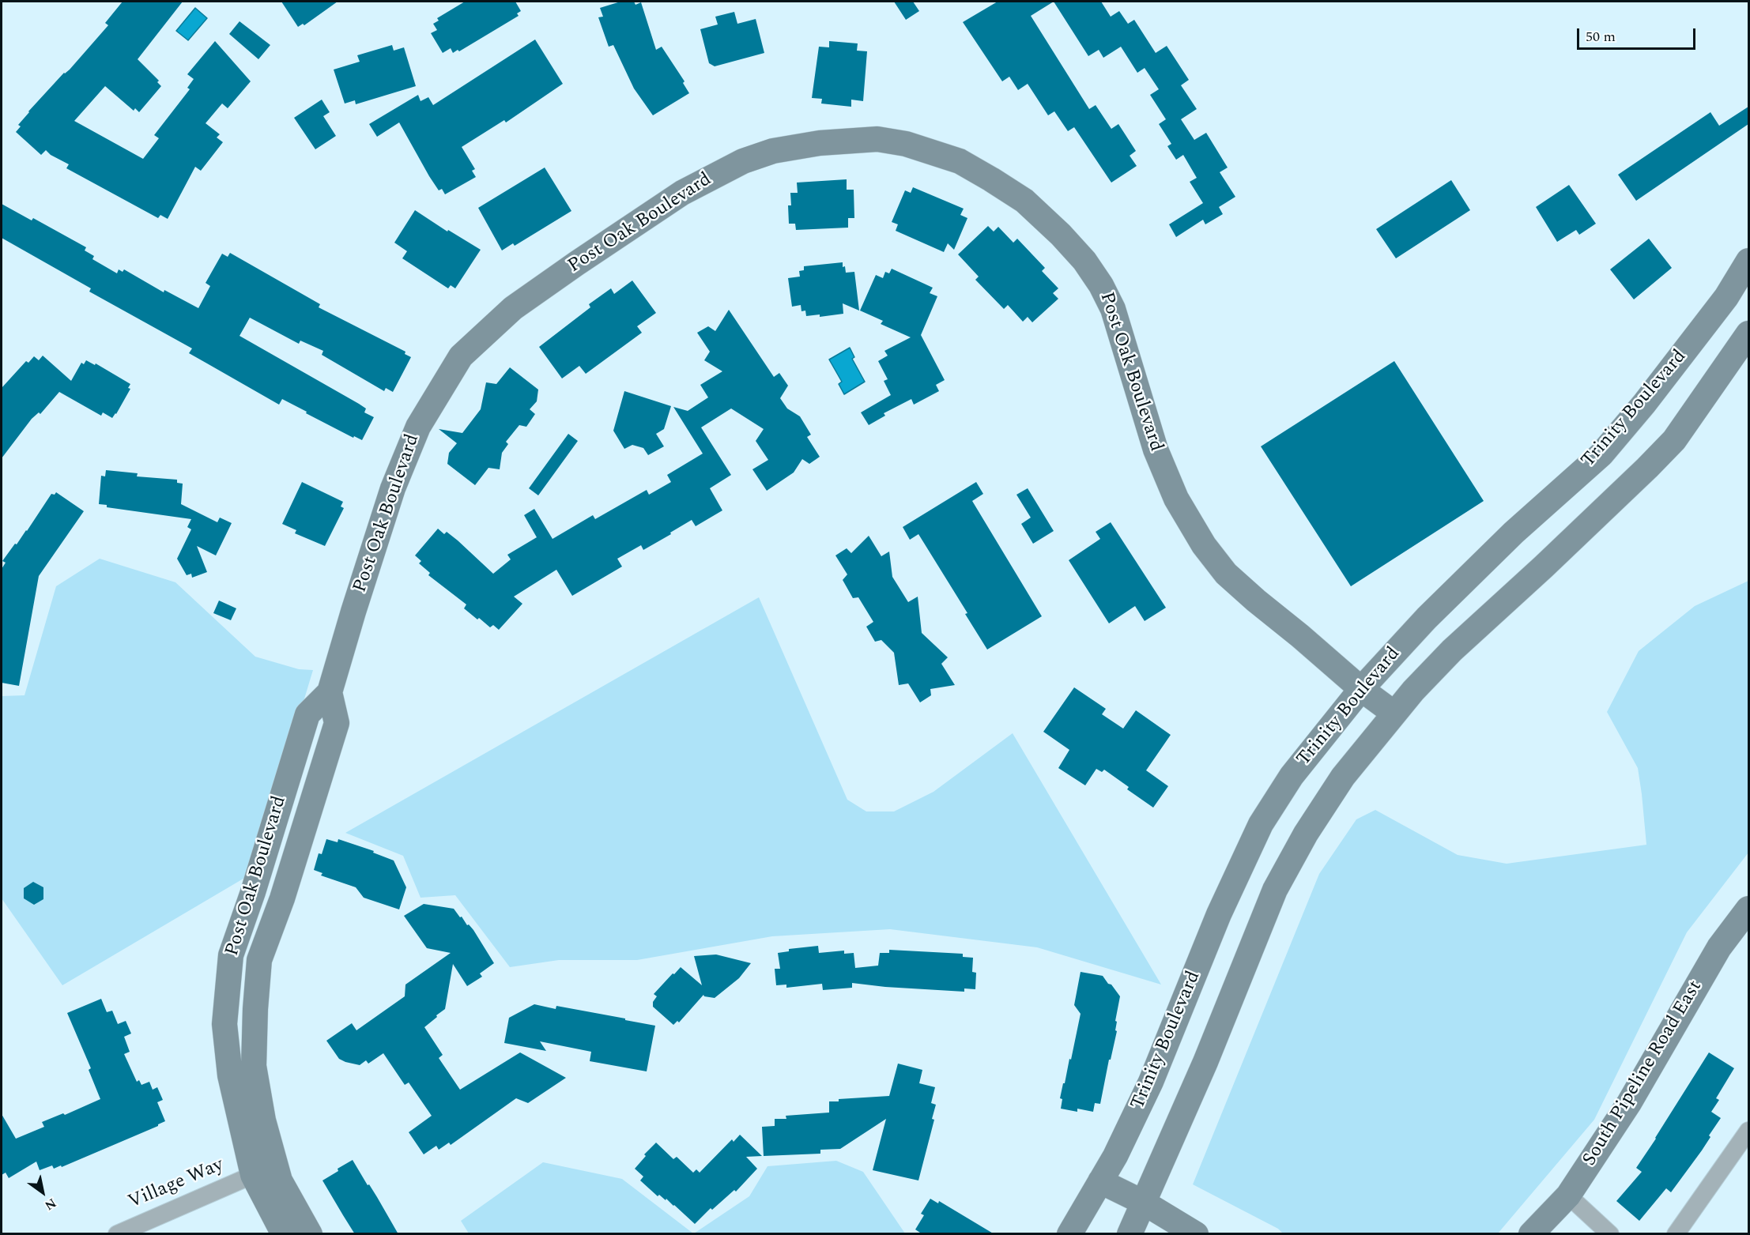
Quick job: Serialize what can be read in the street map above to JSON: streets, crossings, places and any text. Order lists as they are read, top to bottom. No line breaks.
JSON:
{"streets":{"street":["Post Oak Boulevard","Trinity Boulevard","South Pipeline Road East","Village Way"]},"crossings":[["Post Oak Boulevard","Trinity Boulevard"],["Post Oak Boulevard","Village Way"]],"scale_bar":"50 m","north":"bottom right"}
